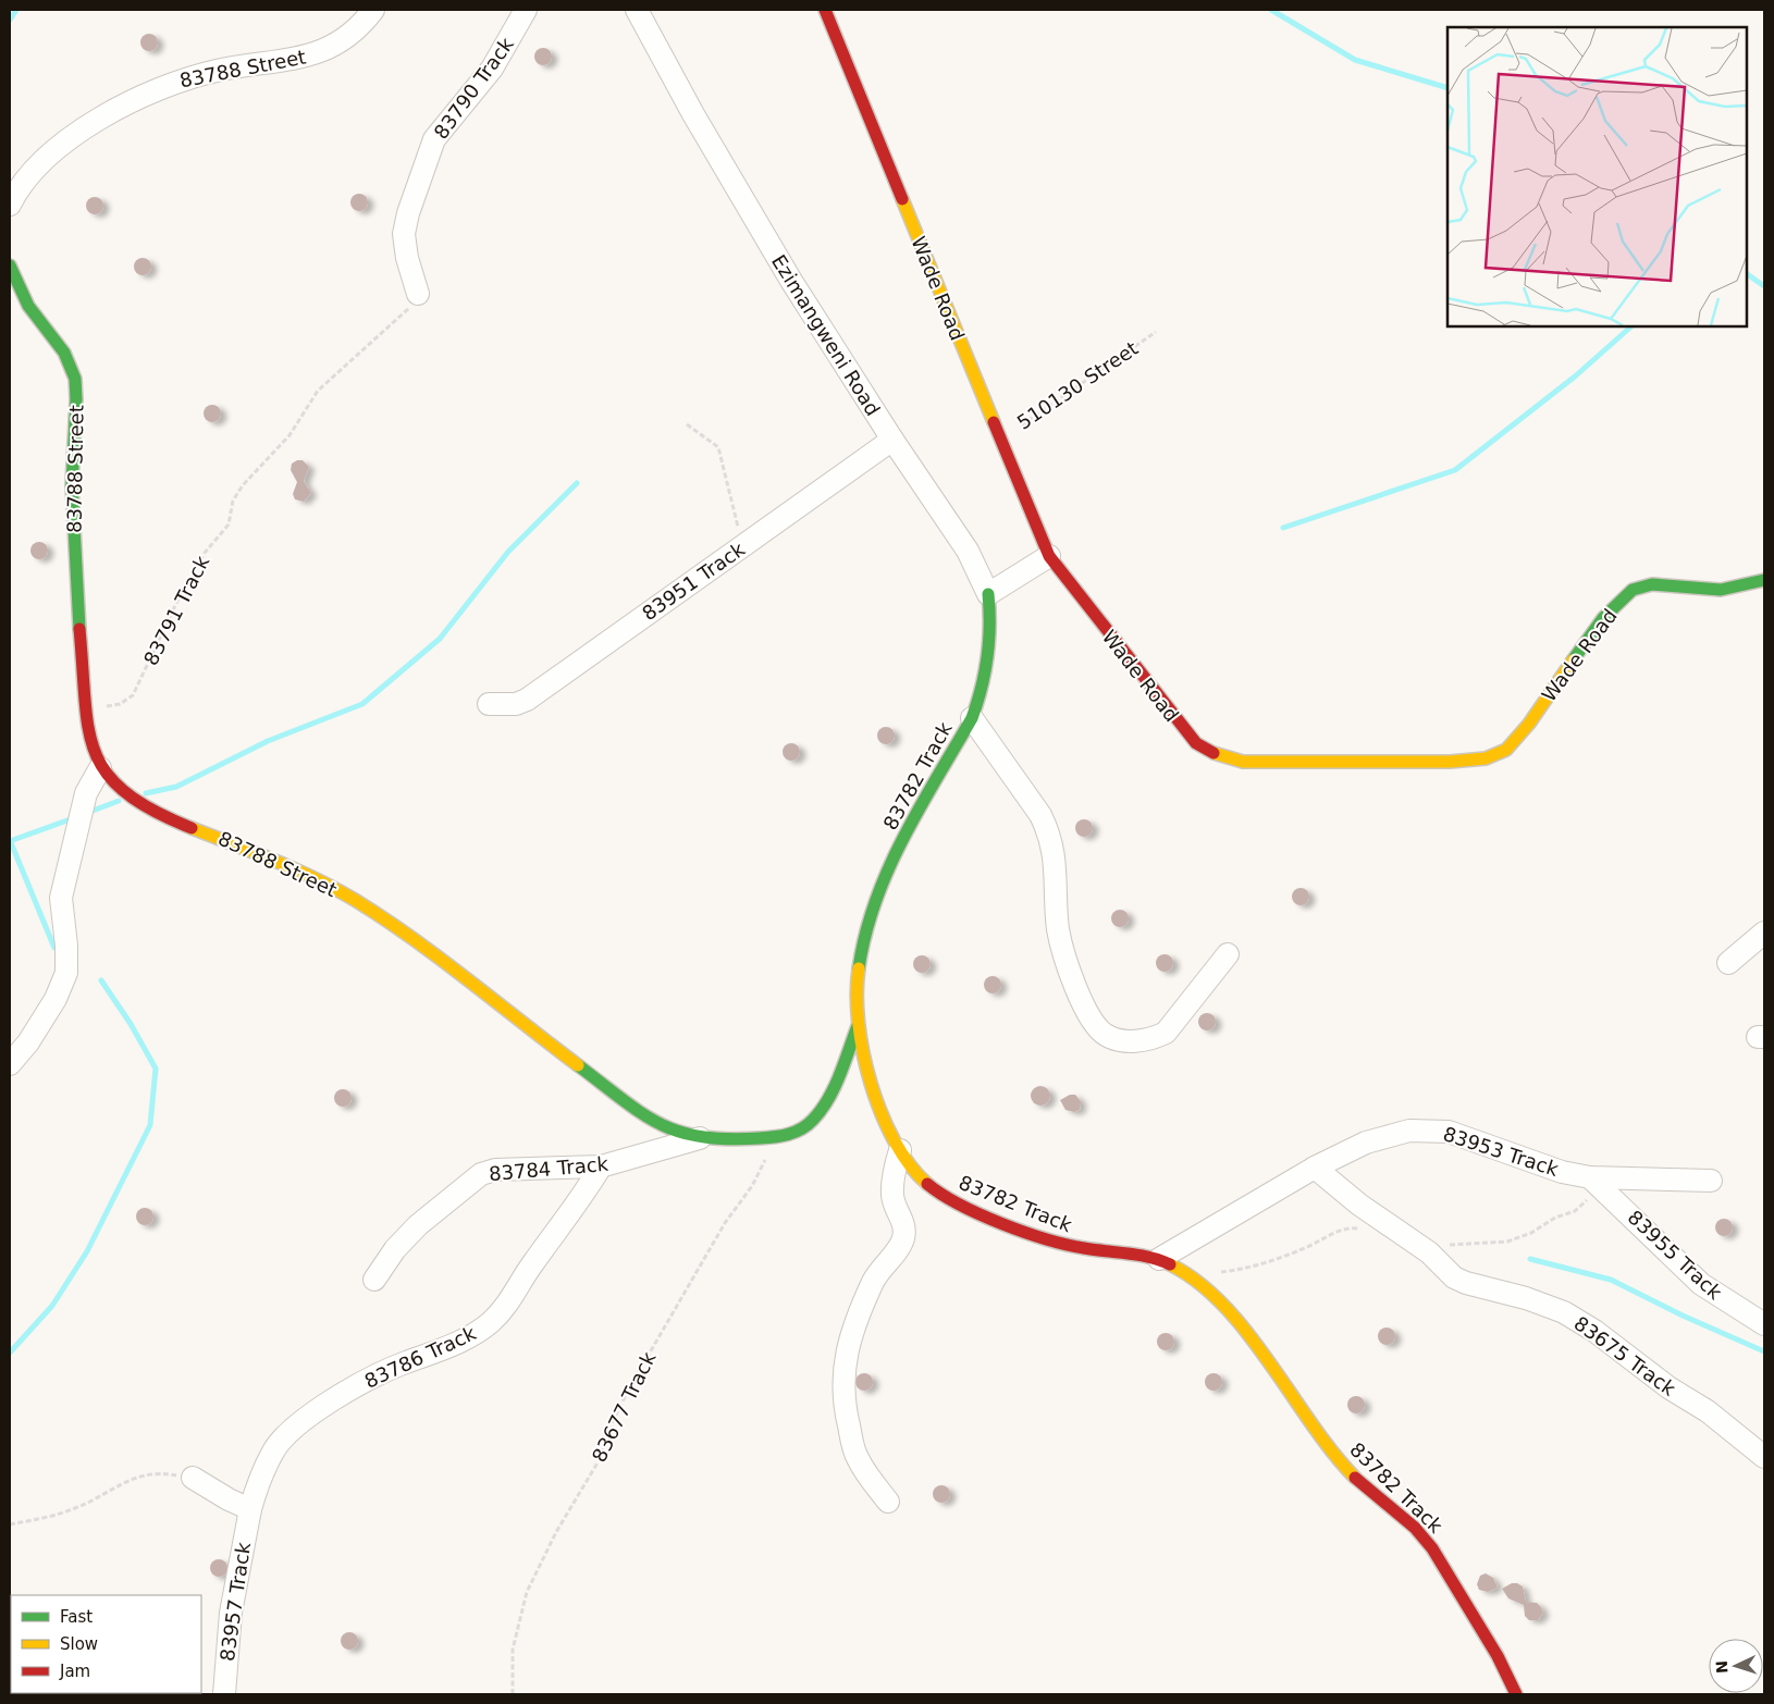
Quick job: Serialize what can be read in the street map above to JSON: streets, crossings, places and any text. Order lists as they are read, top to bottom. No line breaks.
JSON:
{"streets":{"street":["83788 Street","83790 Track","Wade Road","Ezimangweni Road","83951 Track","83782 Track","83953 Track","83784 Track","83955 Track","83675 Track","83786 Track","83957 Track"],"path":["510130 Street","83791 Track","83677 Track"]},"crossings":[["83788 Street","83791 Track"],["83788 Street","83782 Track"],["83788 Street","83784 Track"],["83788 Street","83677 Track"],["83790 Track","83791 Track"],["Wade Road","510130 Street"],["Ezimangweni Road","83951 Track"],["Ezimangweni Road","83782 Track"],["83782 Track","83953 Track"],["83953 Track","83955 Track"],["83953 Track","83675 Track"],["83784 Track","83786 Track"],["83786 Track","83957 Track"]],"legend":["Fast","Slow","Jam"],"north":"left"}
